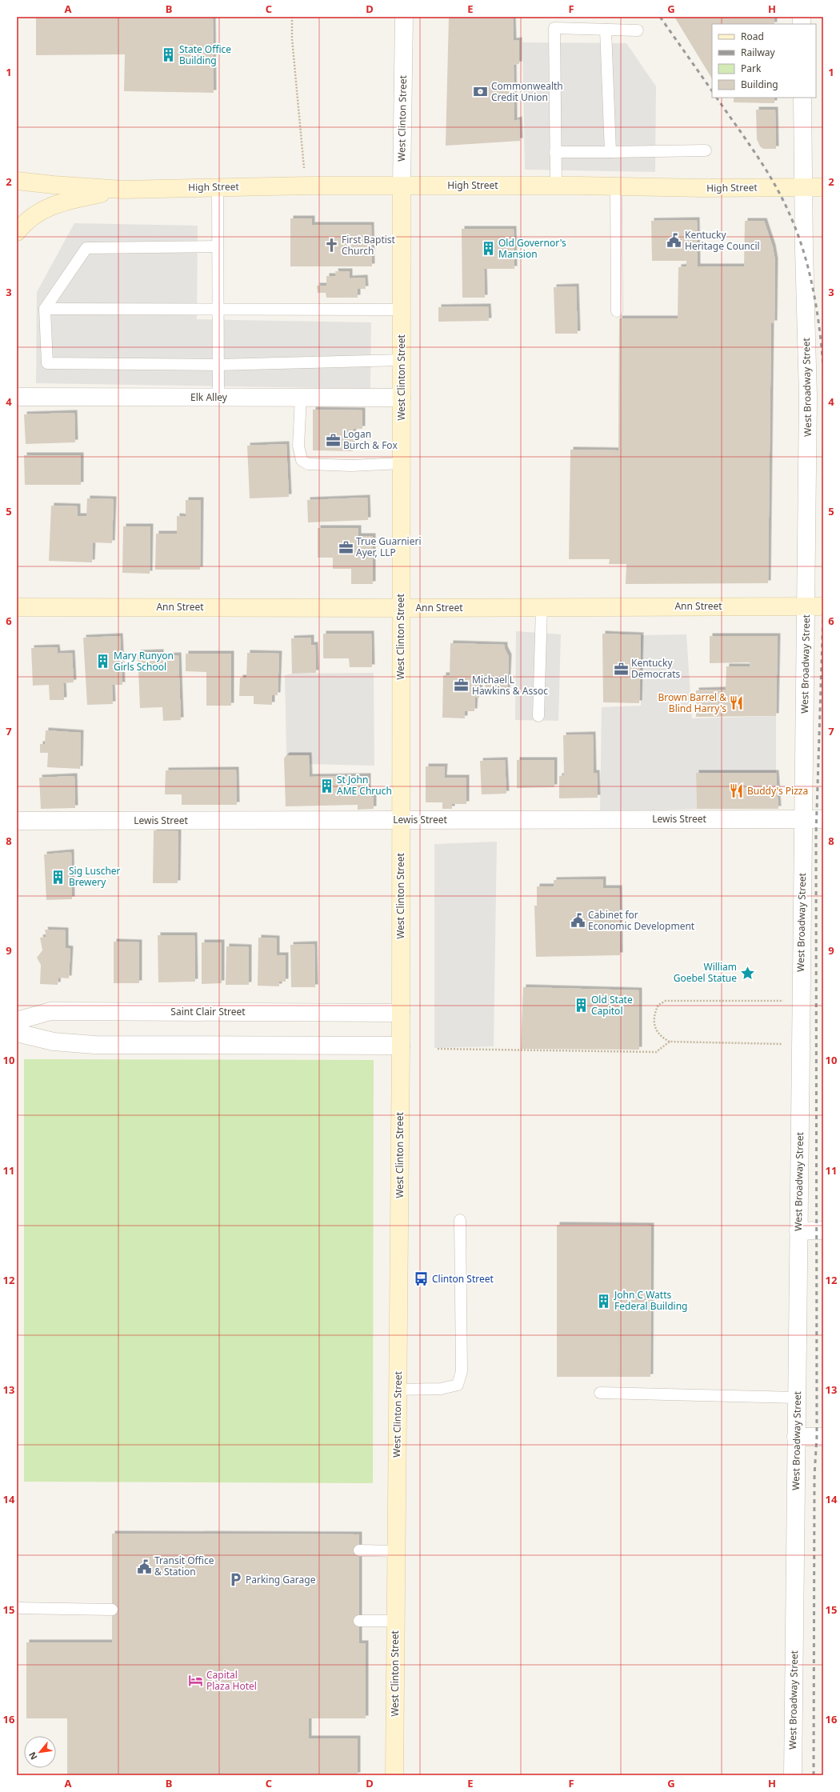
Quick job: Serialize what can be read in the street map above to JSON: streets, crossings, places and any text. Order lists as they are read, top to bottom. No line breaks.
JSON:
{"streets":{"main road":["West Clinton Street","High Street","Ann Street"],"street":["West Broadway Street","Elk Alley","Lewis Street","Saint Clair Street"]},"crossings":[["West Clinton Street","High Street"],["West Clinton Street","Elk Alley"],["West Clinton Street","Ann Street"],["West Clinton Street","Lewis Street"],["West Clinton Street","Saint Clair Street"],["High Street","West Broadway Street"],["West Broadway Street","Ann Street"],["West Broadway Street","Lewis Street"]],"places":{"building":["State Office Building","Old Governor's Mansion","Mary Runyon Girls School","St John AME Chruch","Sig Luscher Brewery","Old State Capitol","John C Watts Federal Building"],"bank":["Commonwealth Credit Union"],"public building":["Kentucky Heritage Council","Cabinet for Economic Development","Transit Office & Station"],"church":["First Baptist Church"],"office":["Logan Burch & Fox","True Guarnieri Ayer, LLP","Kentucky Democrats","Michael L Hawkins & Assoc"],"restaurant":["Brown Barrel & Blind Harry's","Buddy's Pizza"],"place":["William Goebel Statue"],"bus stop":["Clinton Street"],"parking":["Parking Garage"],"hotel":["Capital Plaza Hotel"]},"legend":["Road","Railway","Park","Building"],"north":"bottom left","grid":{"columns":["A","B","C","D","E","F","G","H"],"rows":["1","2","3","4","5","6","7","8","9","10","11","12","13","14","15","16"]}}
